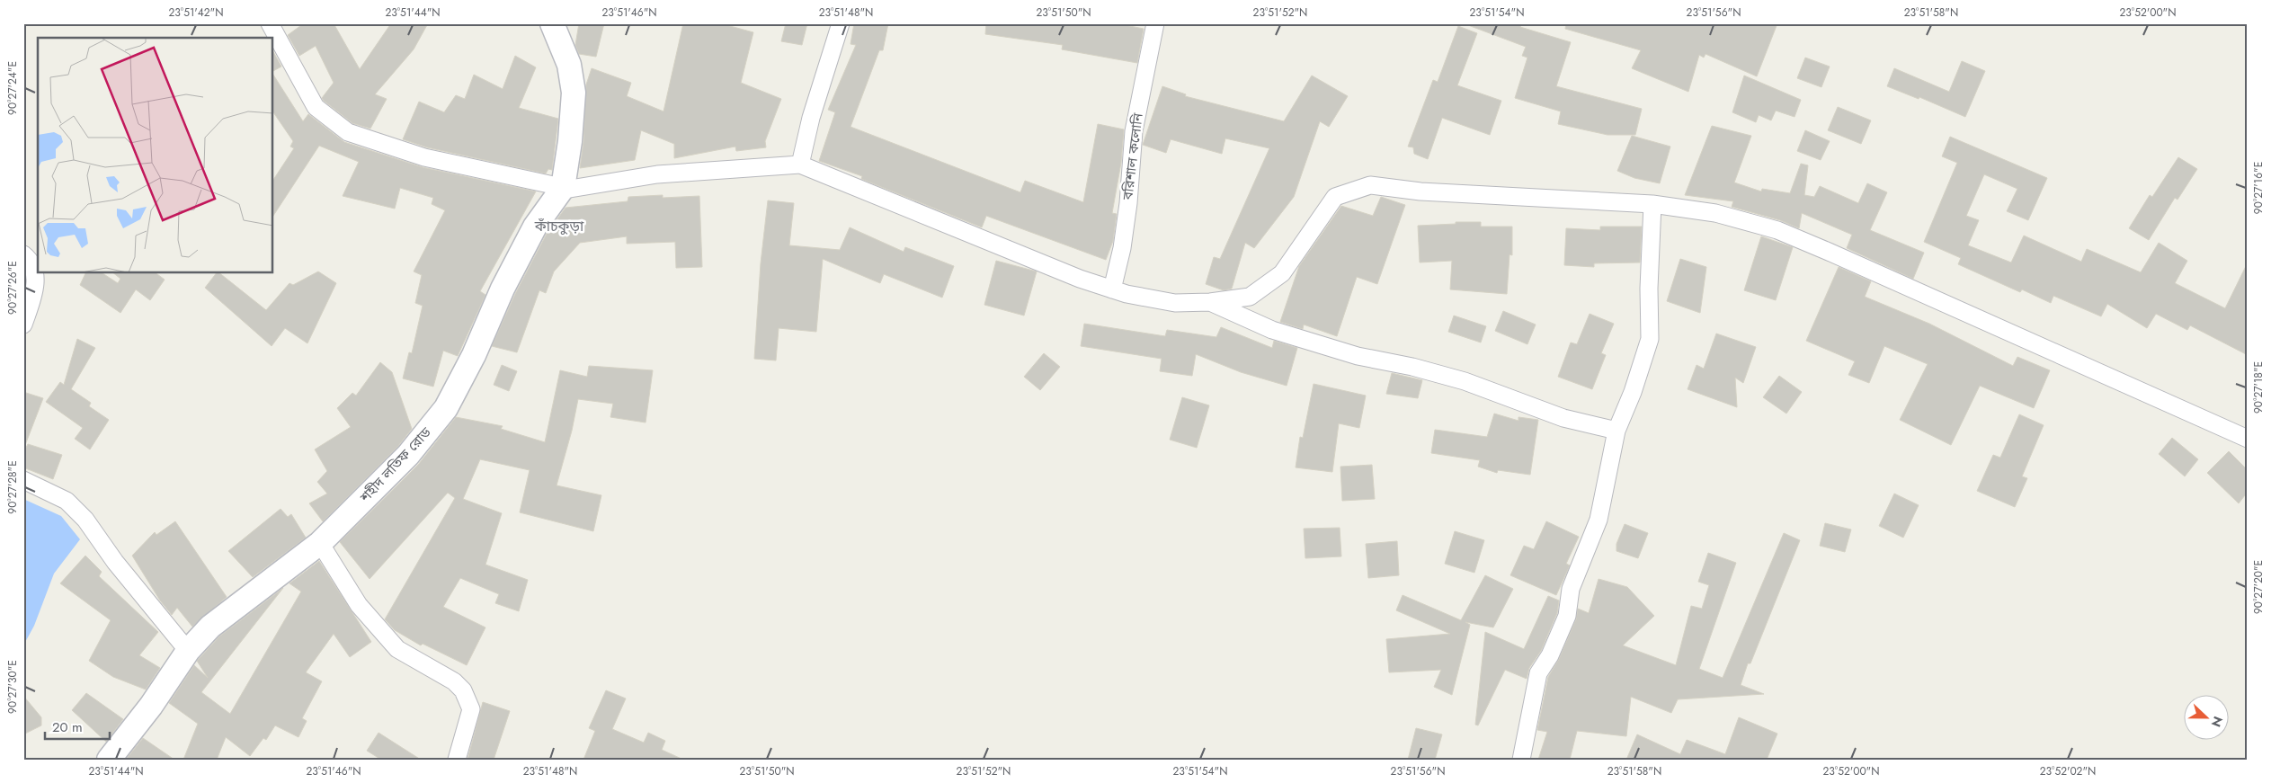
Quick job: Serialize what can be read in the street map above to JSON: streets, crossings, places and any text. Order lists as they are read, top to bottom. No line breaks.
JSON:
{"streets":{"street":["বরিশাল কলোনি","শহীদ লতিফ রোড"]},"districts":["কাঁচকুড়া"],"scale_bar":"20 m","north":"right","coordinates":["23°51'42\"N","23°51'44\"N","23°51'46\"N","23°51'48\"N","23°51'50\"N","23°51'52\"N","23°51'54\"N","23°51'56\"N","23°51'58\"N","23°52'00\"N","90°27'24\"E","90°27'16\"E","90°27'26\"E","90°27'18\"E","90°27'28\"E","90°27'20\"E","90°27'30\"E","23°52'02\"N"]}
